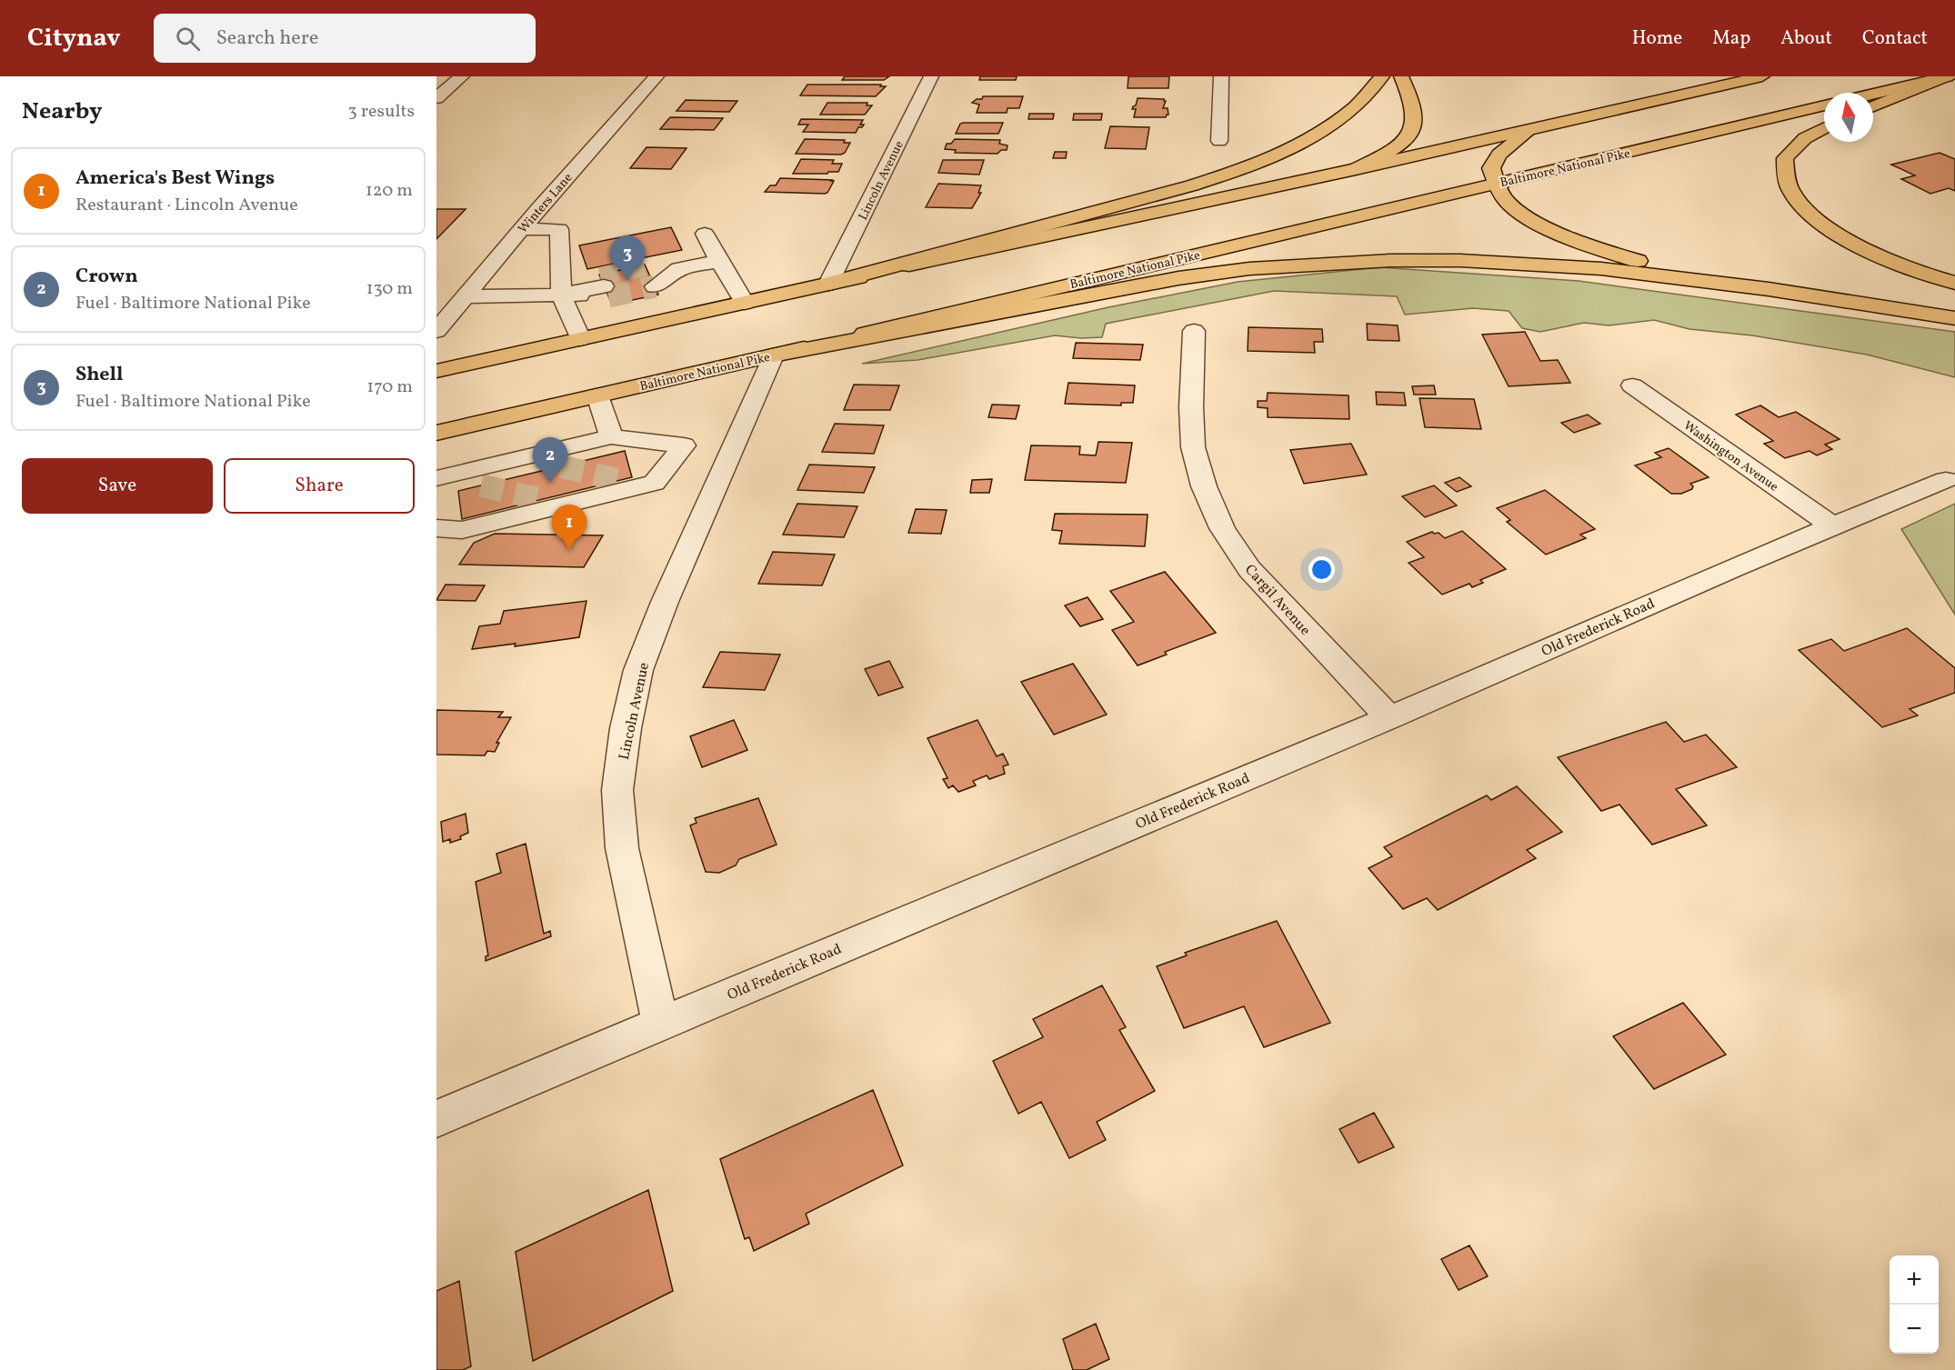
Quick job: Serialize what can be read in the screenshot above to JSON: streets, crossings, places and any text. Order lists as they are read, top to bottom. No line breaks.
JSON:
{"streets":{"main road":["Baltimore National Pike"],"street":["Lincoln Avenue","Winters Lane","Washington Avenue","Cargil Avenue","Old Frederick Road"]},"crossings":[["Baltimore National Pike","Lincoln Avenue"],["Lincoln Avenue","Old Frederick Road"],["Washington Avenue","Old Frederick Road"],["Cargil Avenue","Old Frederick Road"]],"north":"top","page":{"header":"Citynav","search":"Search here","nav":["Home","Map","About","Contact"],"heading":["Nearby","3 results"],"list":[{"mark":"1","name":"America's Best Wings","note":"Restaurant · Lincoln Avenue","value":"120 m"},{"mark":"2","name":"Crown","note":"Fuel · Baltimore National Pike","value":"130 m"},{"mark":"3","name":"Shell","note":"Fuel · Baltimore National Pike","value":"170 m"}],"pins":["3","2","1"],"buttons":["Save","Share"],"map_buttons":["+","−"]}}
